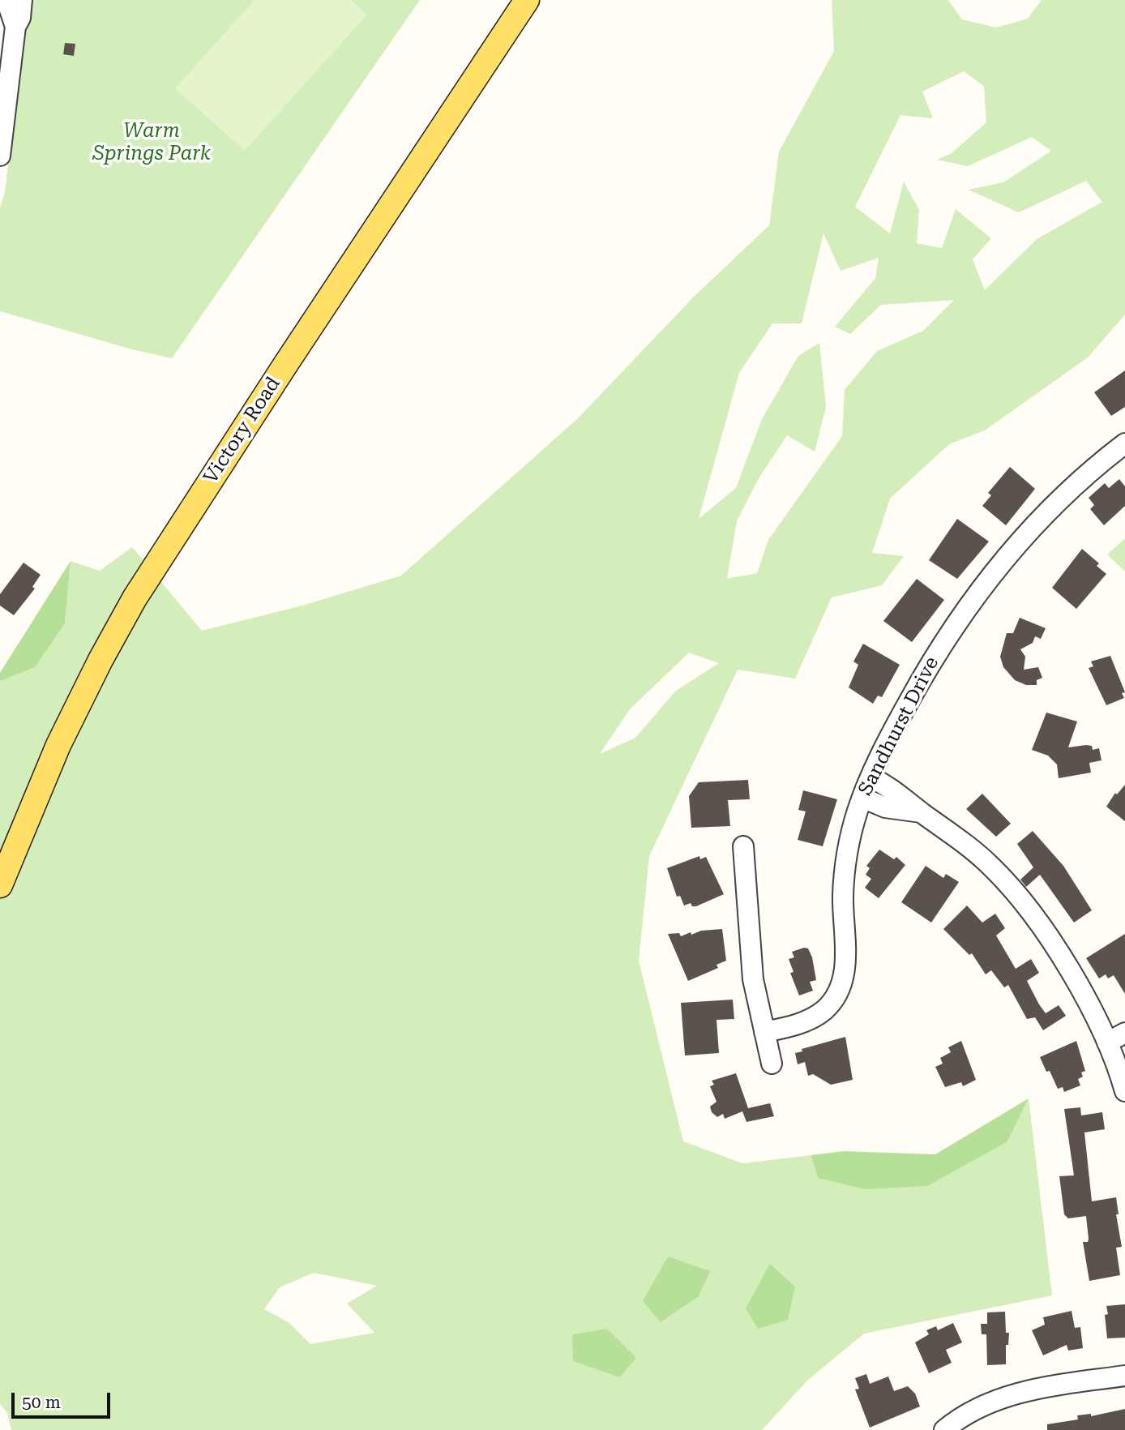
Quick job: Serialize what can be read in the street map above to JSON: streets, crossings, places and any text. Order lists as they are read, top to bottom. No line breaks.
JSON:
{"streets":{"main road":["Victory Road"],"street":["Sandhurst Drive"]},"parks":["Warm Springs Park"],"scale_bar":"50 m"}
